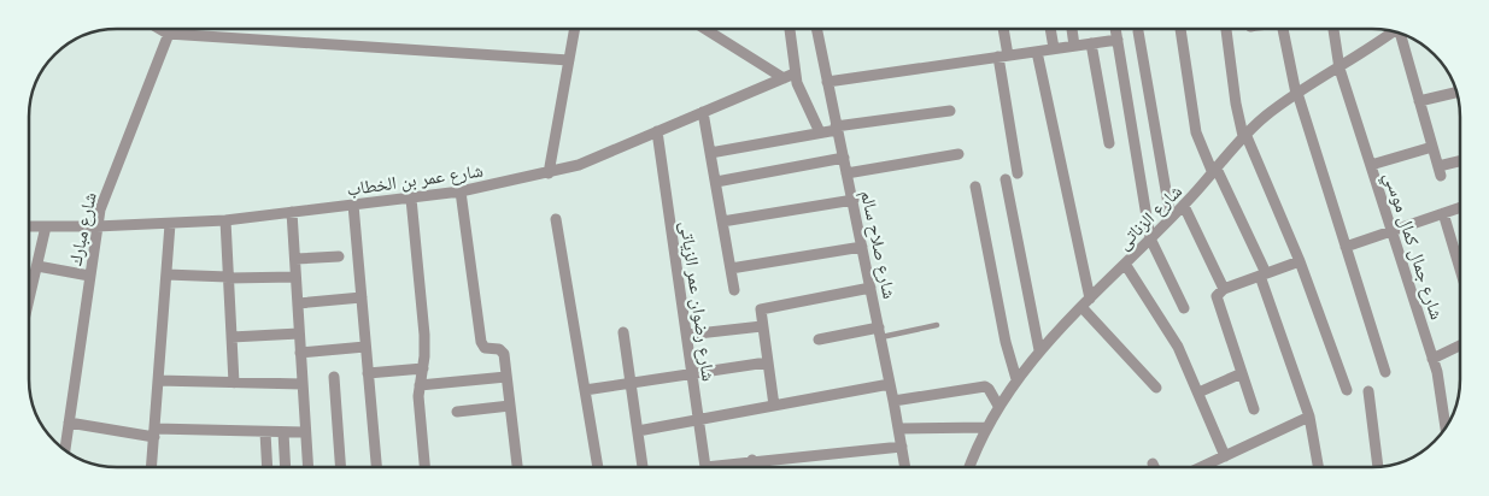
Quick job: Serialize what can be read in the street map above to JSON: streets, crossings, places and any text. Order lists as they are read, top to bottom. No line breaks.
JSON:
{"streets":{"street":["شارع عمر بن الخطاب","شارع الزناتى","شارع مبارك","شارع صلاح سالم","شارع جمال كمال موسي","شارع رضوان عمر الزياتى"]},"crossings":[["شارع عمر بن الخطاب","شارع مبارك"],["شارع عمر بن الخطاب","شارع رضوان عمر الزياتى"],["شارع الزناتى","شارع جمال كمال موسي"]]}
